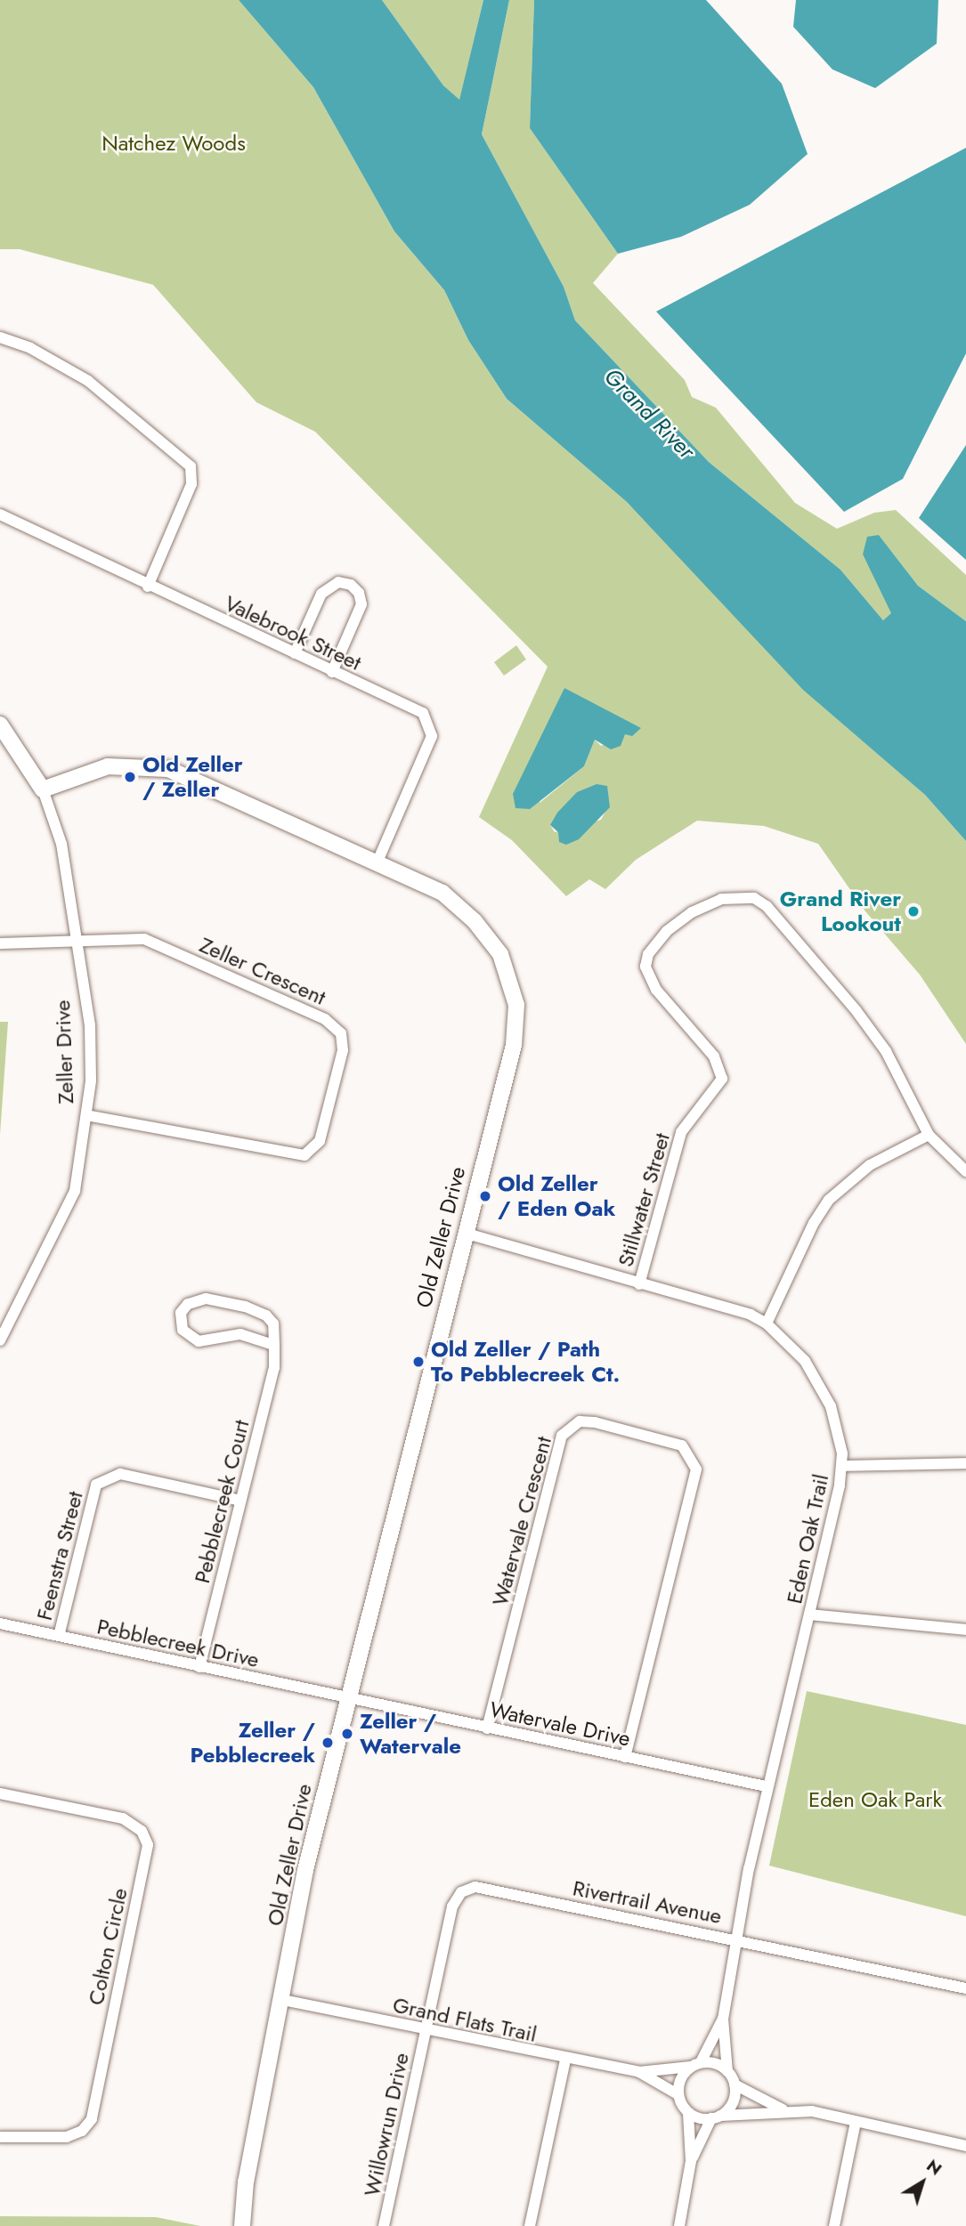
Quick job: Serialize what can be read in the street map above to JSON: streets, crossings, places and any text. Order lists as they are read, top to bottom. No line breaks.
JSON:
{"streets":{"street":["Valebrook Street","Zeller Crescent","Zeller Drive","Stillwater Street","Old Zeller Drive","Pebblecreek Court","Watervale Crescent","Eden Oak Trail","Feenstra Street","Pebblecreek Drive","Watervale Drive","Rivertrail Avenue","Colton Circle","Grand Flats Trail","Willowrun Drive"]},"crossings":[["Valebrook Street","Old Zeller Drive"],["Zeller Crescent","Zeller Drive"],["Zeller Drive","Old Zeller Drive"],["Stillwater Street","Eden Oak Trail"],["Old Zeller Drive","Eden Oak Trail"],["Old Zeller Drive","Pebblecreek Drive"],["Old Zeller Drive","Watervale Drive"],["Old Zeller Drive","Grand Flats Trail"],["Pebblecreek Court","Feenstra Street"],["Pebblecreek Court","Pebblecreek Drive"],["Watervale Crescent","Watervale Drive"],["Eden Oak Trail","Watervale Drive"],["Eden Oak Trail","Rivertrail Avenue"],["Eden Oak Trail","Grand Flats Trail"],["Feenstra Street","Pebblecreek Drive"],["Pebblecreek Drive","Watervale Drive"],["Rivertrail Avenue","Grand Flats Trail"],["Rivertrail Avenue","Willowrun Drive"],["Grand Flats Trail","Willowrun Drive"]],"water":["Grand River"],"parks":["Natchez Woods","Eden Oak Park"],"places":["Old Zeller / Zeller","Grand River Lookout","Old Zeller / Eden Oak","Old Zeller / Path To Pebblecreek Ct.","Zeller / Watervale","Zeller / Pebblecreek"],"north":"top right"}
